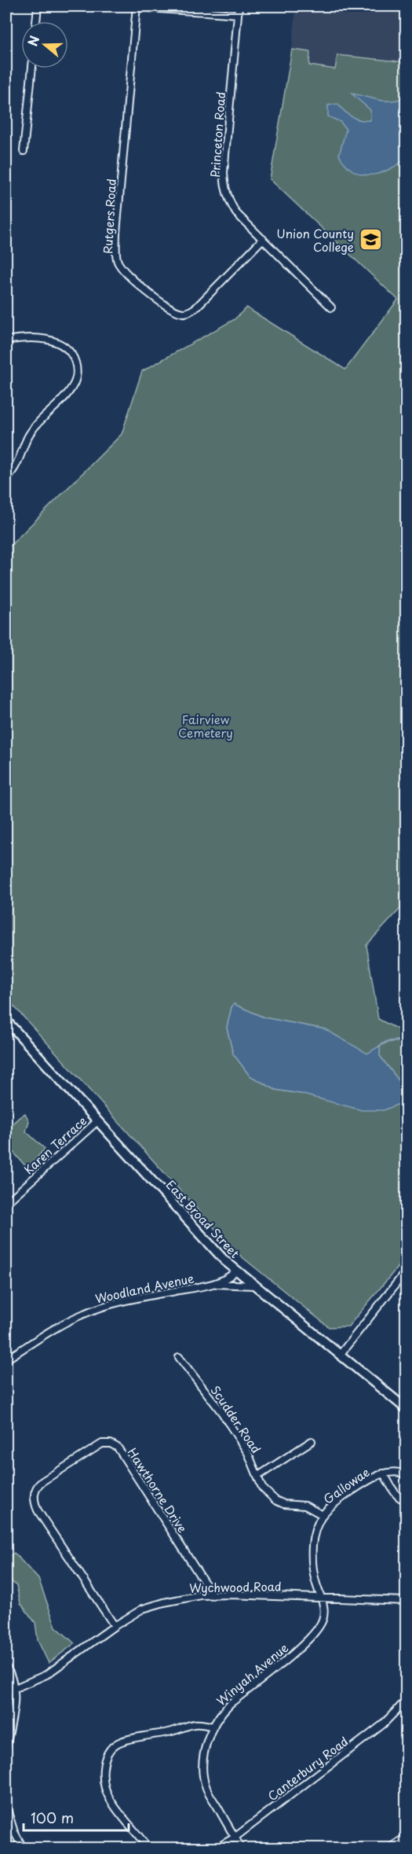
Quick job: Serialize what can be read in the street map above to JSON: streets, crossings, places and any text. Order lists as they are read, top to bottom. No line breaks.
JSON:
{"streets":{"street":["Princeton Road","Rutgers Road","Karen Terrace","East Broad Street","Woodland Avenue","Scudder Road","Gallowae","Hawthorne Drive","Wychwood Road","Winyah Avenue","Canterbury Road"]},"crossings":[["Princeton Road","Rutgers Road"],["Karen Terrace","East Broad Street"],["East Broad Street","Woodland Avenue"],["Scudder Road","Gallowae"],["Gallowae","Wychwood Road"],["Gallowae","Winyah Avenue"],["Hawthorne Drive","Wychwood Road"],["Wychwood Road","Winyah Avenue"],["Winyah Avenue","Canterbury Road"]],"parks":["Fairview Cemetery"],"places":{"school or university":["Union County College"]},"scale_bar":"100 m","north":"left"}
